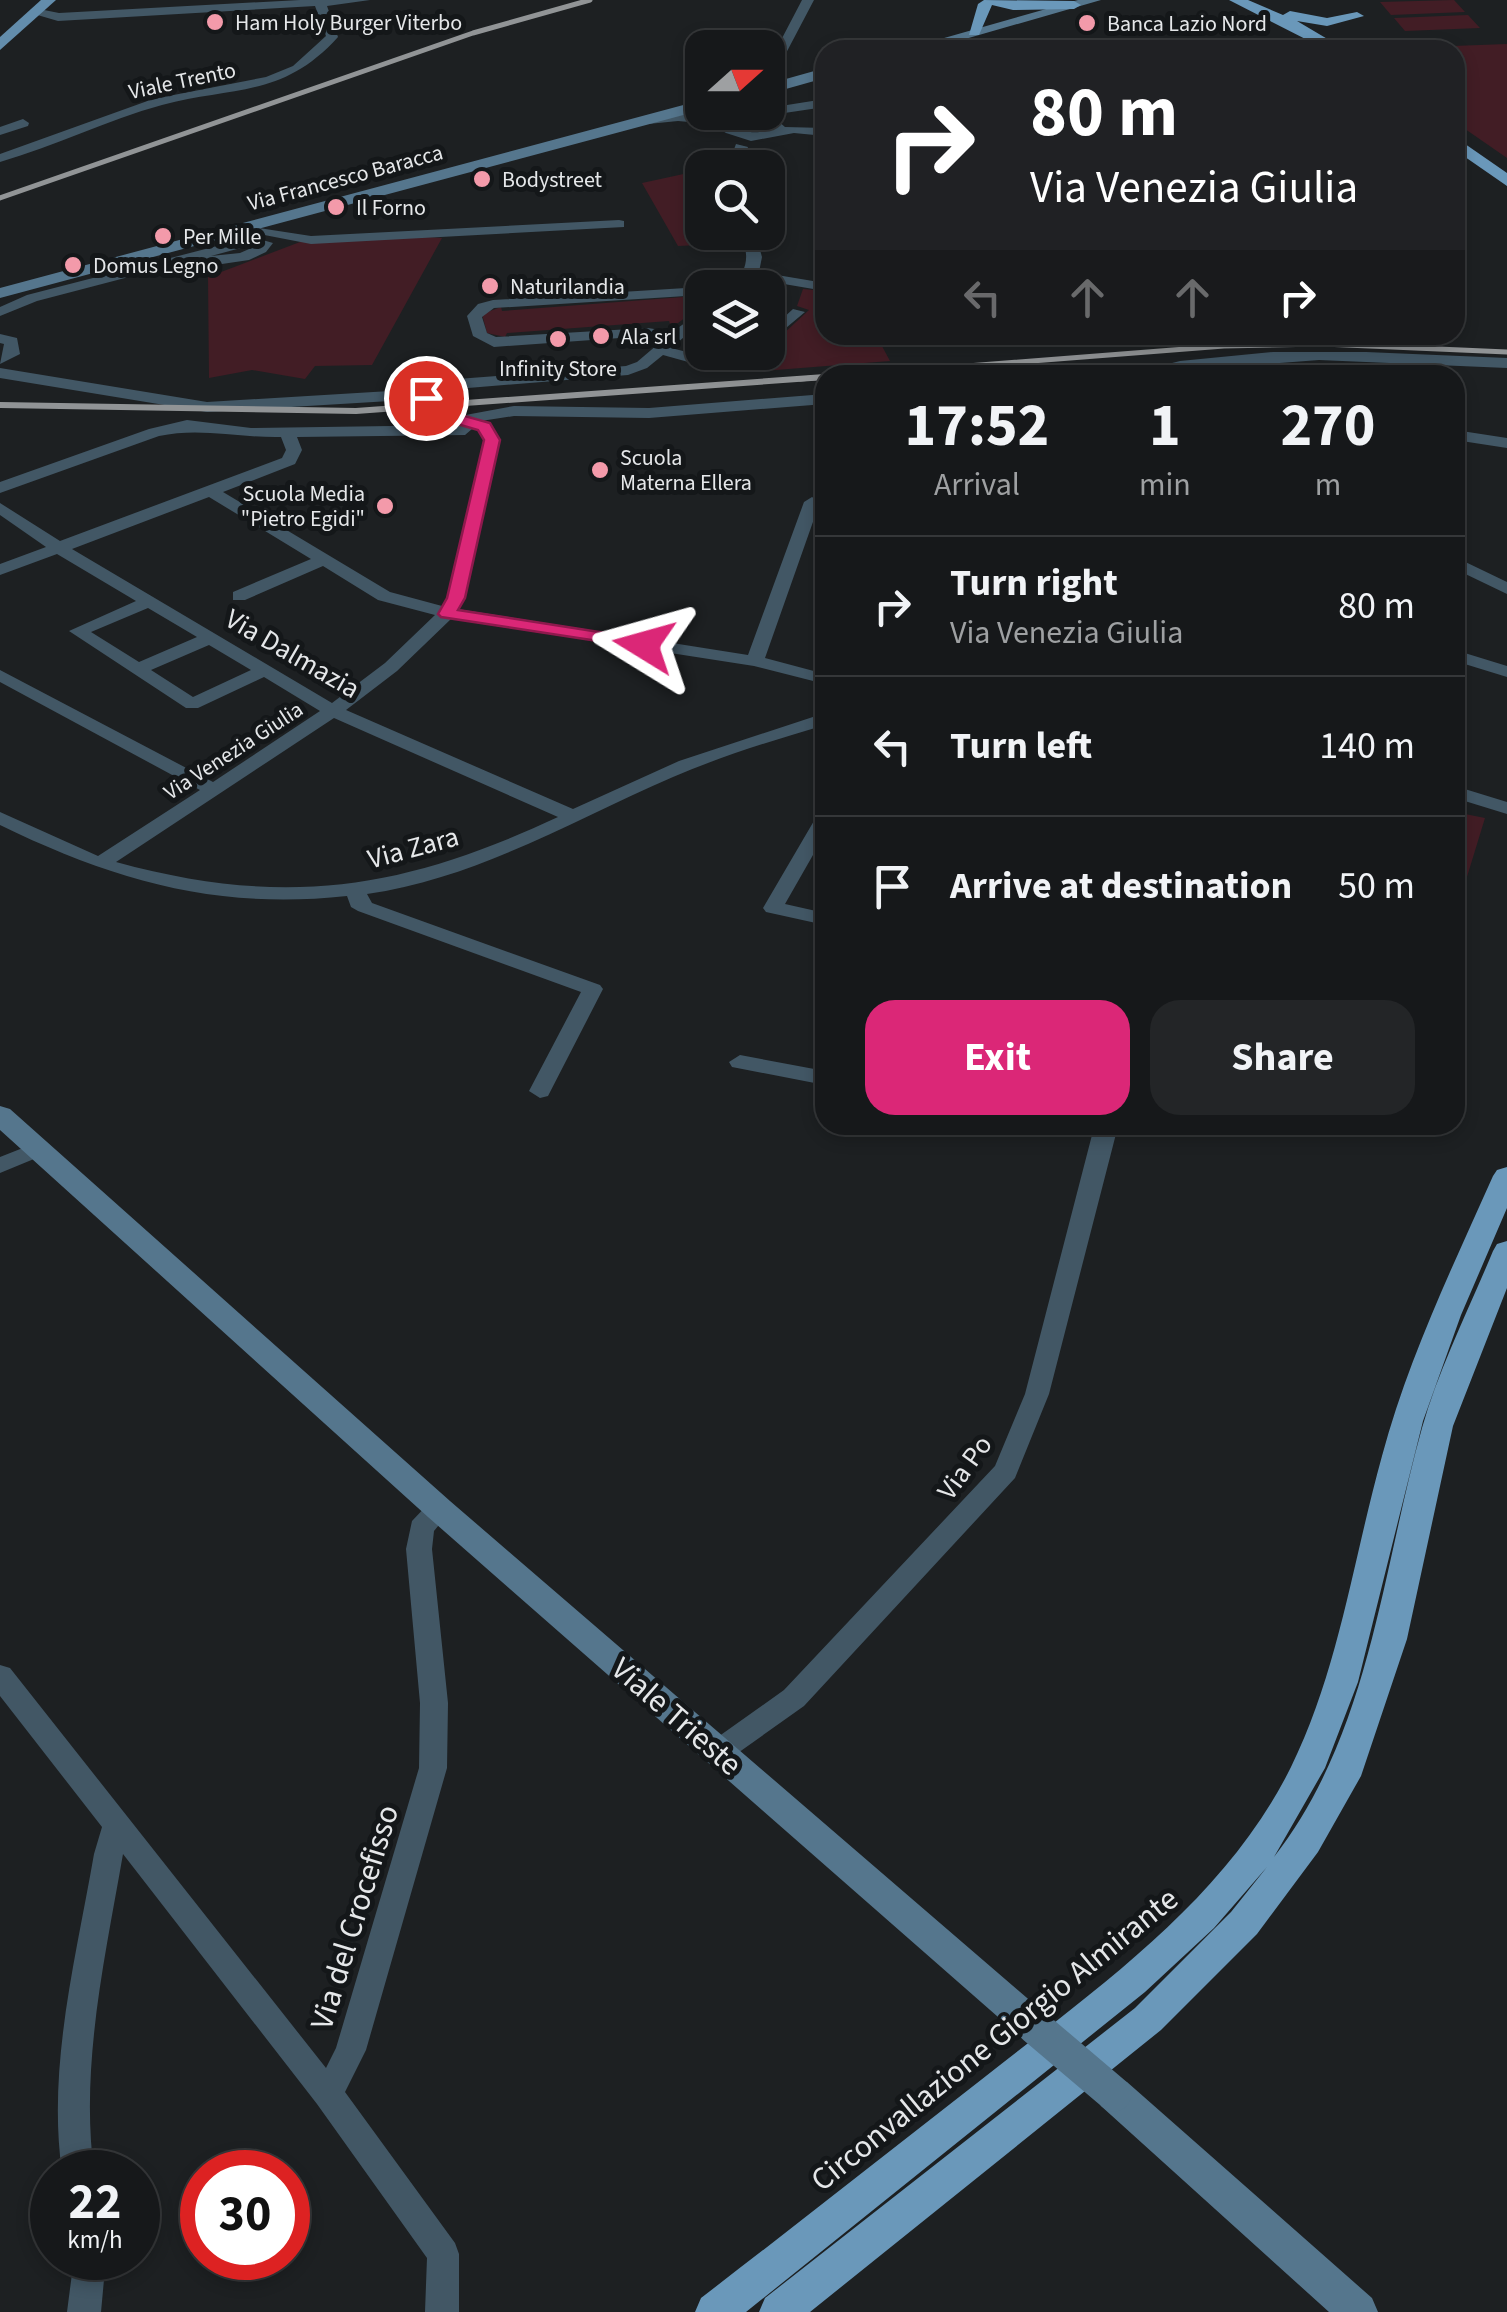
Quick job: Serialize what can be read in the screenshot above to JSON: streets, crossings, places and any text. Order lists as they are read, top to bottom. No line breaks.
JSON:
{"streets":{"highway":["Circonvallazione Giorgio Almirante"],"main road":["Via Francesco Baracca","Viale Trieste"],"street":["Viale Trento","Via Dalmazia","Via Venezia Giulia","Via Zara","Via Po","Via del Crocefisso"]},"crossings":[["Via Dalmazia","Via Venezia Giulia"],["Via Dalmazia","Via Zara"],["Via Venezia Giulia","Via Zara"],["Via Po","Viale Trieste"],["Viale Trieste","Via del Crocefisso"]],"places":["Ham Holy Burger Viterbo","Banca Lazio Nord","Bodystreet","Il Forno","Per Mille","Domus Legno","Naturilandia","Ala srl","Infinity Store","Scuola Materna Ellera","Scuola Media \"Pietro Egidi\""],"north":"right","page":{"turn":["80 m","Via Venezia Giulia"],"eta":["17:52","Arrival","1","min","270","m"],"list":[{"name":"Turn right","note":"Via Venezia Giulia","value":"80 m"},{"name":"Turn left","value":"140 m"},{"name":"Arrive at destination","value":"50 m"}],"buttons":["Exit","Share"],"speed":"22 km/h","limit":"30"}}
